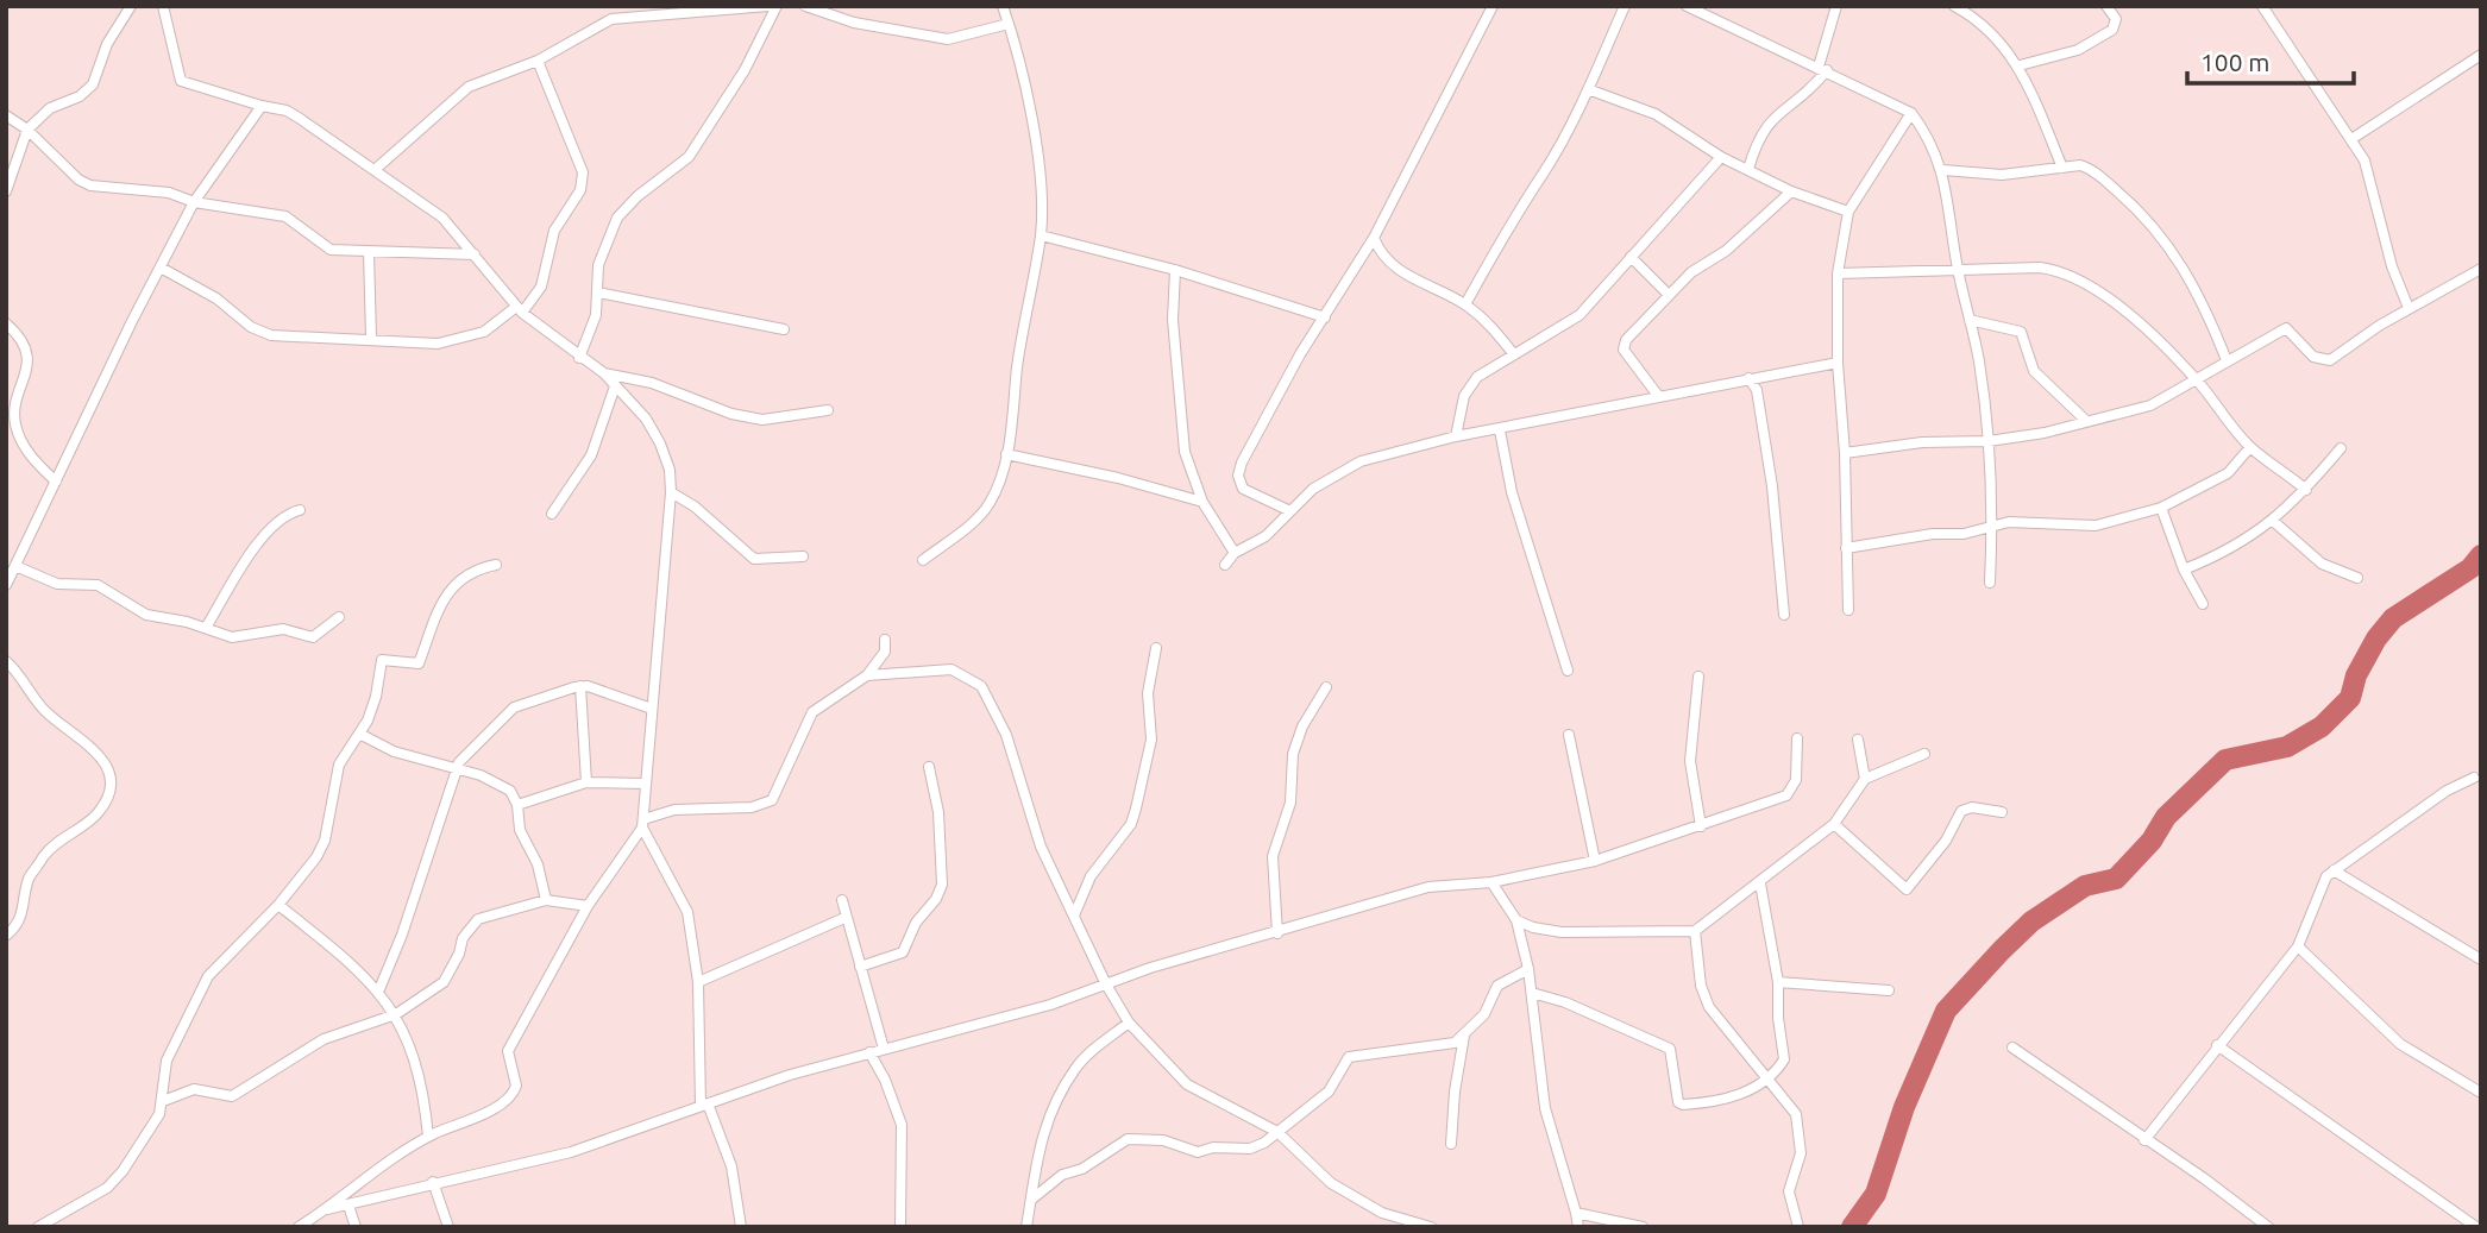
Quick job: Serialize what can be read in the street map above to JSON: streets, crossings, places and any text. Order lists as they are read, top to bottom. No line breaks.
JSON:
{"scale_bar":"100 m"}
